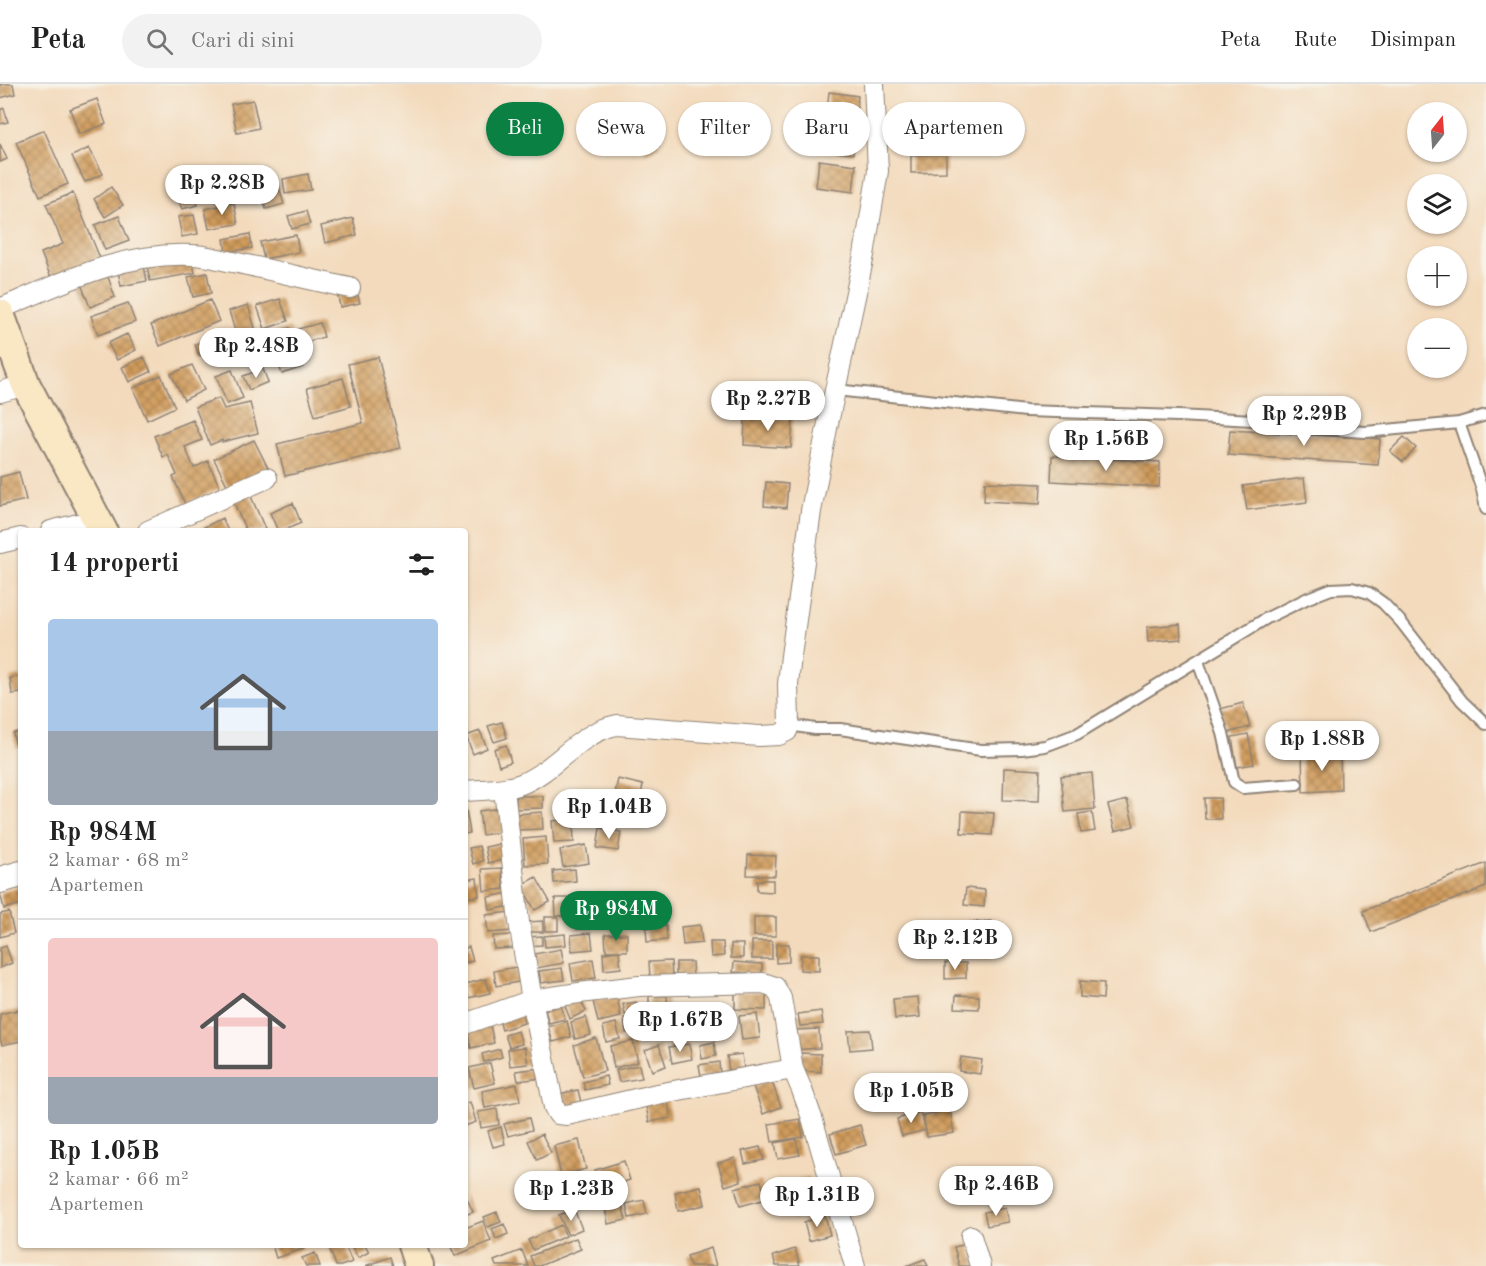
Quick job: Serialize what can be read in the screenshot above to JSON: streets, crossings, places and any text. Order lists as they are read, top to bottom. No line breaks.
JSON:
{"north":"top","page":{"header":"Peta","search":"Cari di sini","nav":["Peta","Rute","Disimpan"],"map_buttons":["+","−"],"chip":["Beli","Sewa","Filter","Baru","Apartemen"],"price":["Rp 2.28B","Rp 2.48B","Rp 2.27B","Rp 2.29B","Rp 1.56B","Rp 1.88B","Rp 1.04B","Rp 984M","Rp 2.12B","Rp 1.67B","Rp 1.05B","Rp 2.46B","Rp 1.23B","Rp 1.31B"],"heading":"14 properti","list":[{"name":"Rp 984M","note":"2 kamar · 68 m² · Apartemen"},{"name":"Rp 1.05B","note":"2 kamar · 66 m² · Apartemen"}]}}
